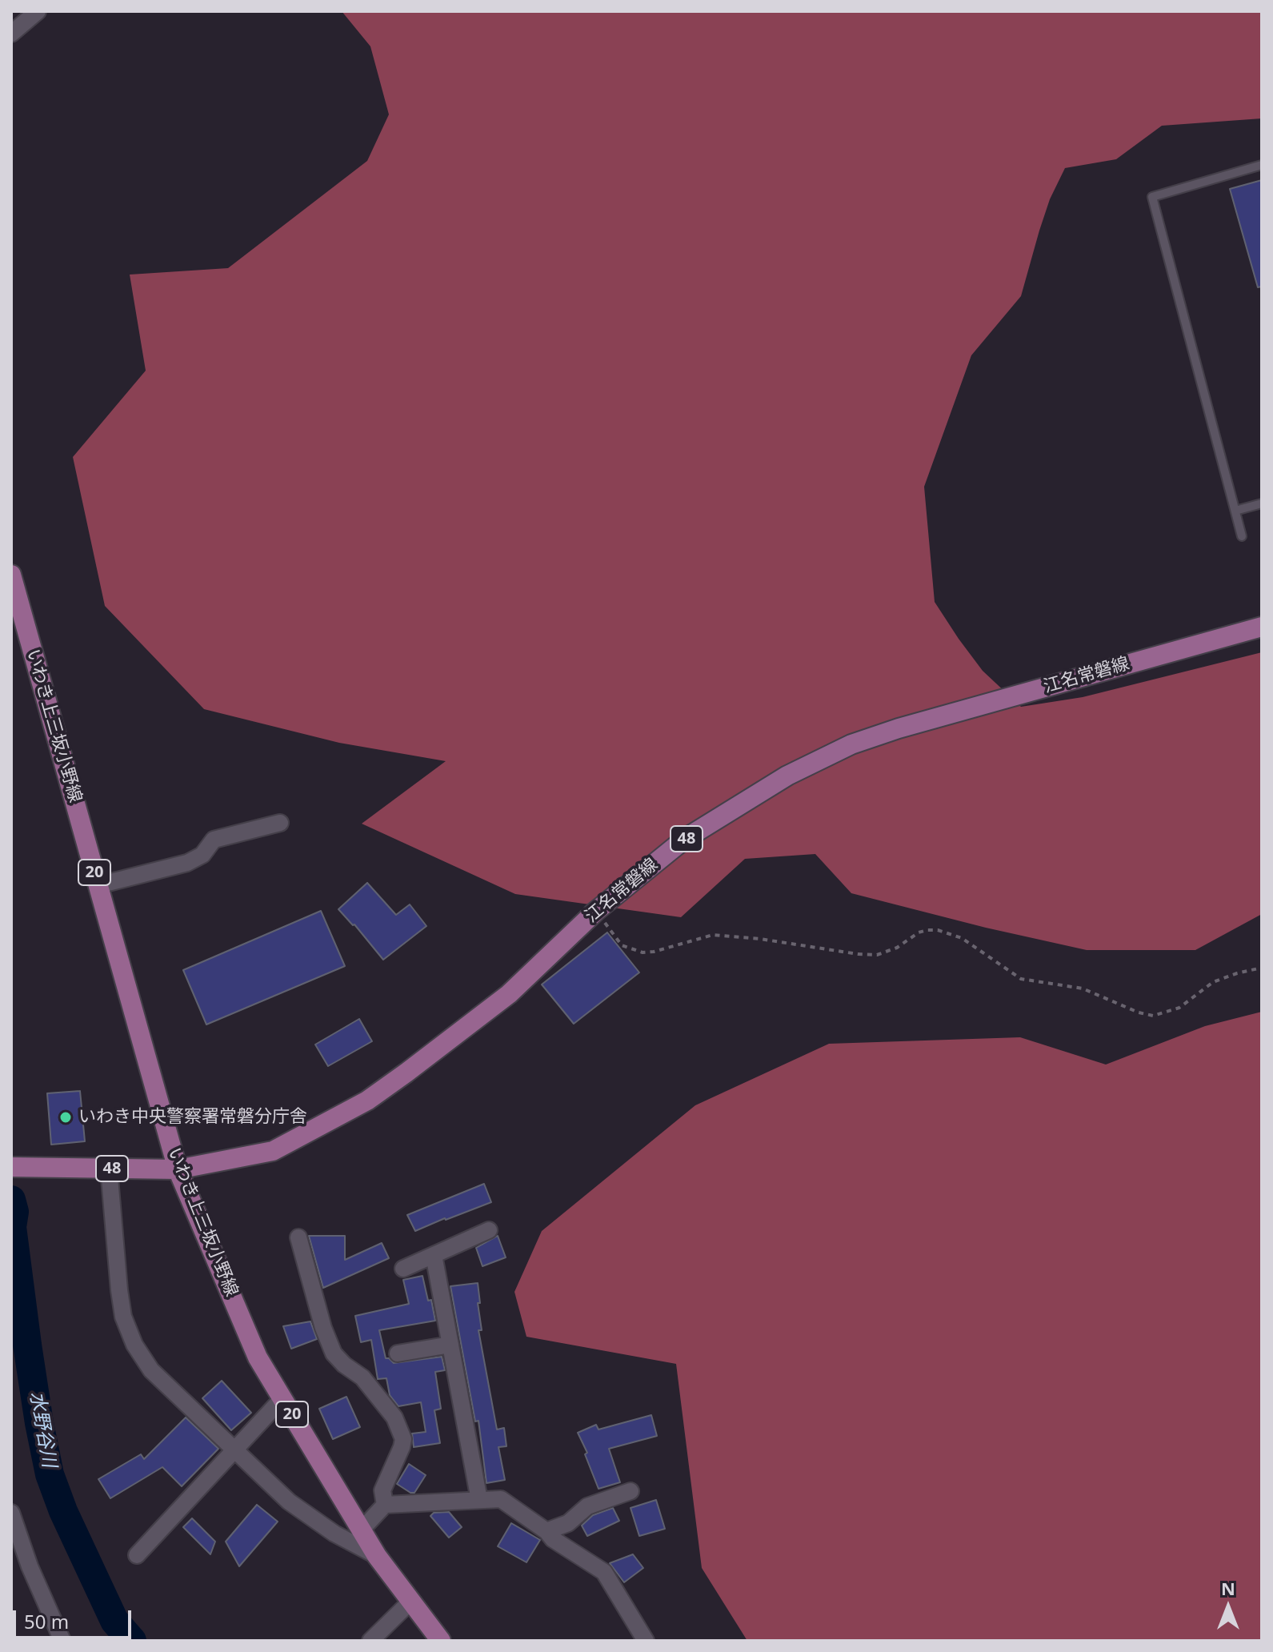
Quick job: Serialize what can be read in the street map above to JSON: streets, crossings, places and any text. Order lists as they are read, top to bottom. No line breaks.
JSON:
{"streets":{"main road":["江名常磐線","いわき上三坂小野線","48","20"]},"crossings":[["江名常磐線","いわき上三坂小野線"]],"water":["水野谷川"],"places":["いわき中央警察署常磐分庁舎"],"scale_bar":"50 m","north":"top"}
